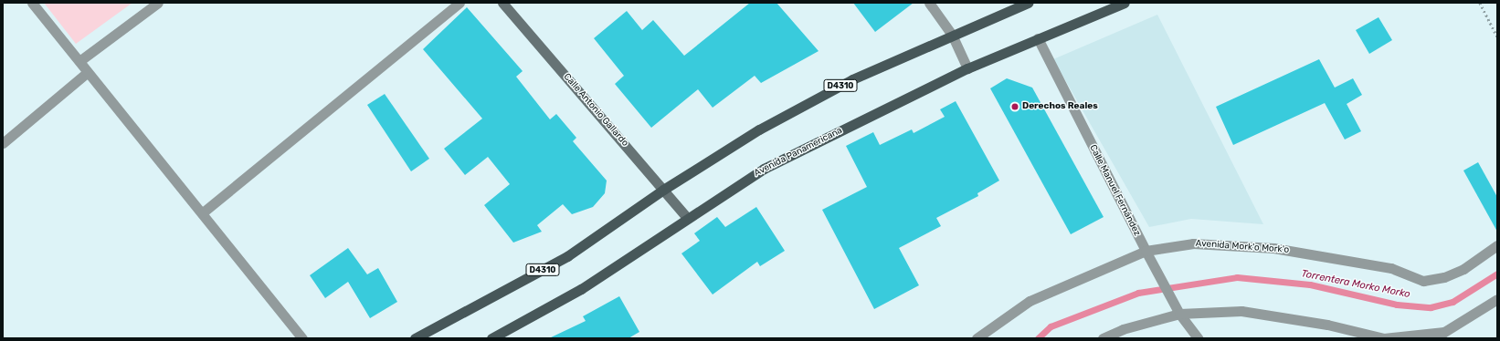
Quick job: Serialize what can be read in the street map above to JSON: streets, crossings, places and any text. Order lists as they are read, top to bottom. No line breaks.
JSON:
{"streets":{"main road":["D4310","Calle Antonio Gallardo","Avenida Panamericana"],"street":["Calle Manuel Fernández","Avenida Mork'o Mork'o"]},"crossings":[["D4310","Calle Antonio Gallardo"],["Calle Antonio Gallardo","Avenida Panamericana"],["Avenida Panamericana","Calle Manuel Fernández"],["Calle Manuel Fernández","Avenida Mork'o Mork'o"]],"water":["Torrentera Morko Morko"],"places":["Derechos Reales"]}
